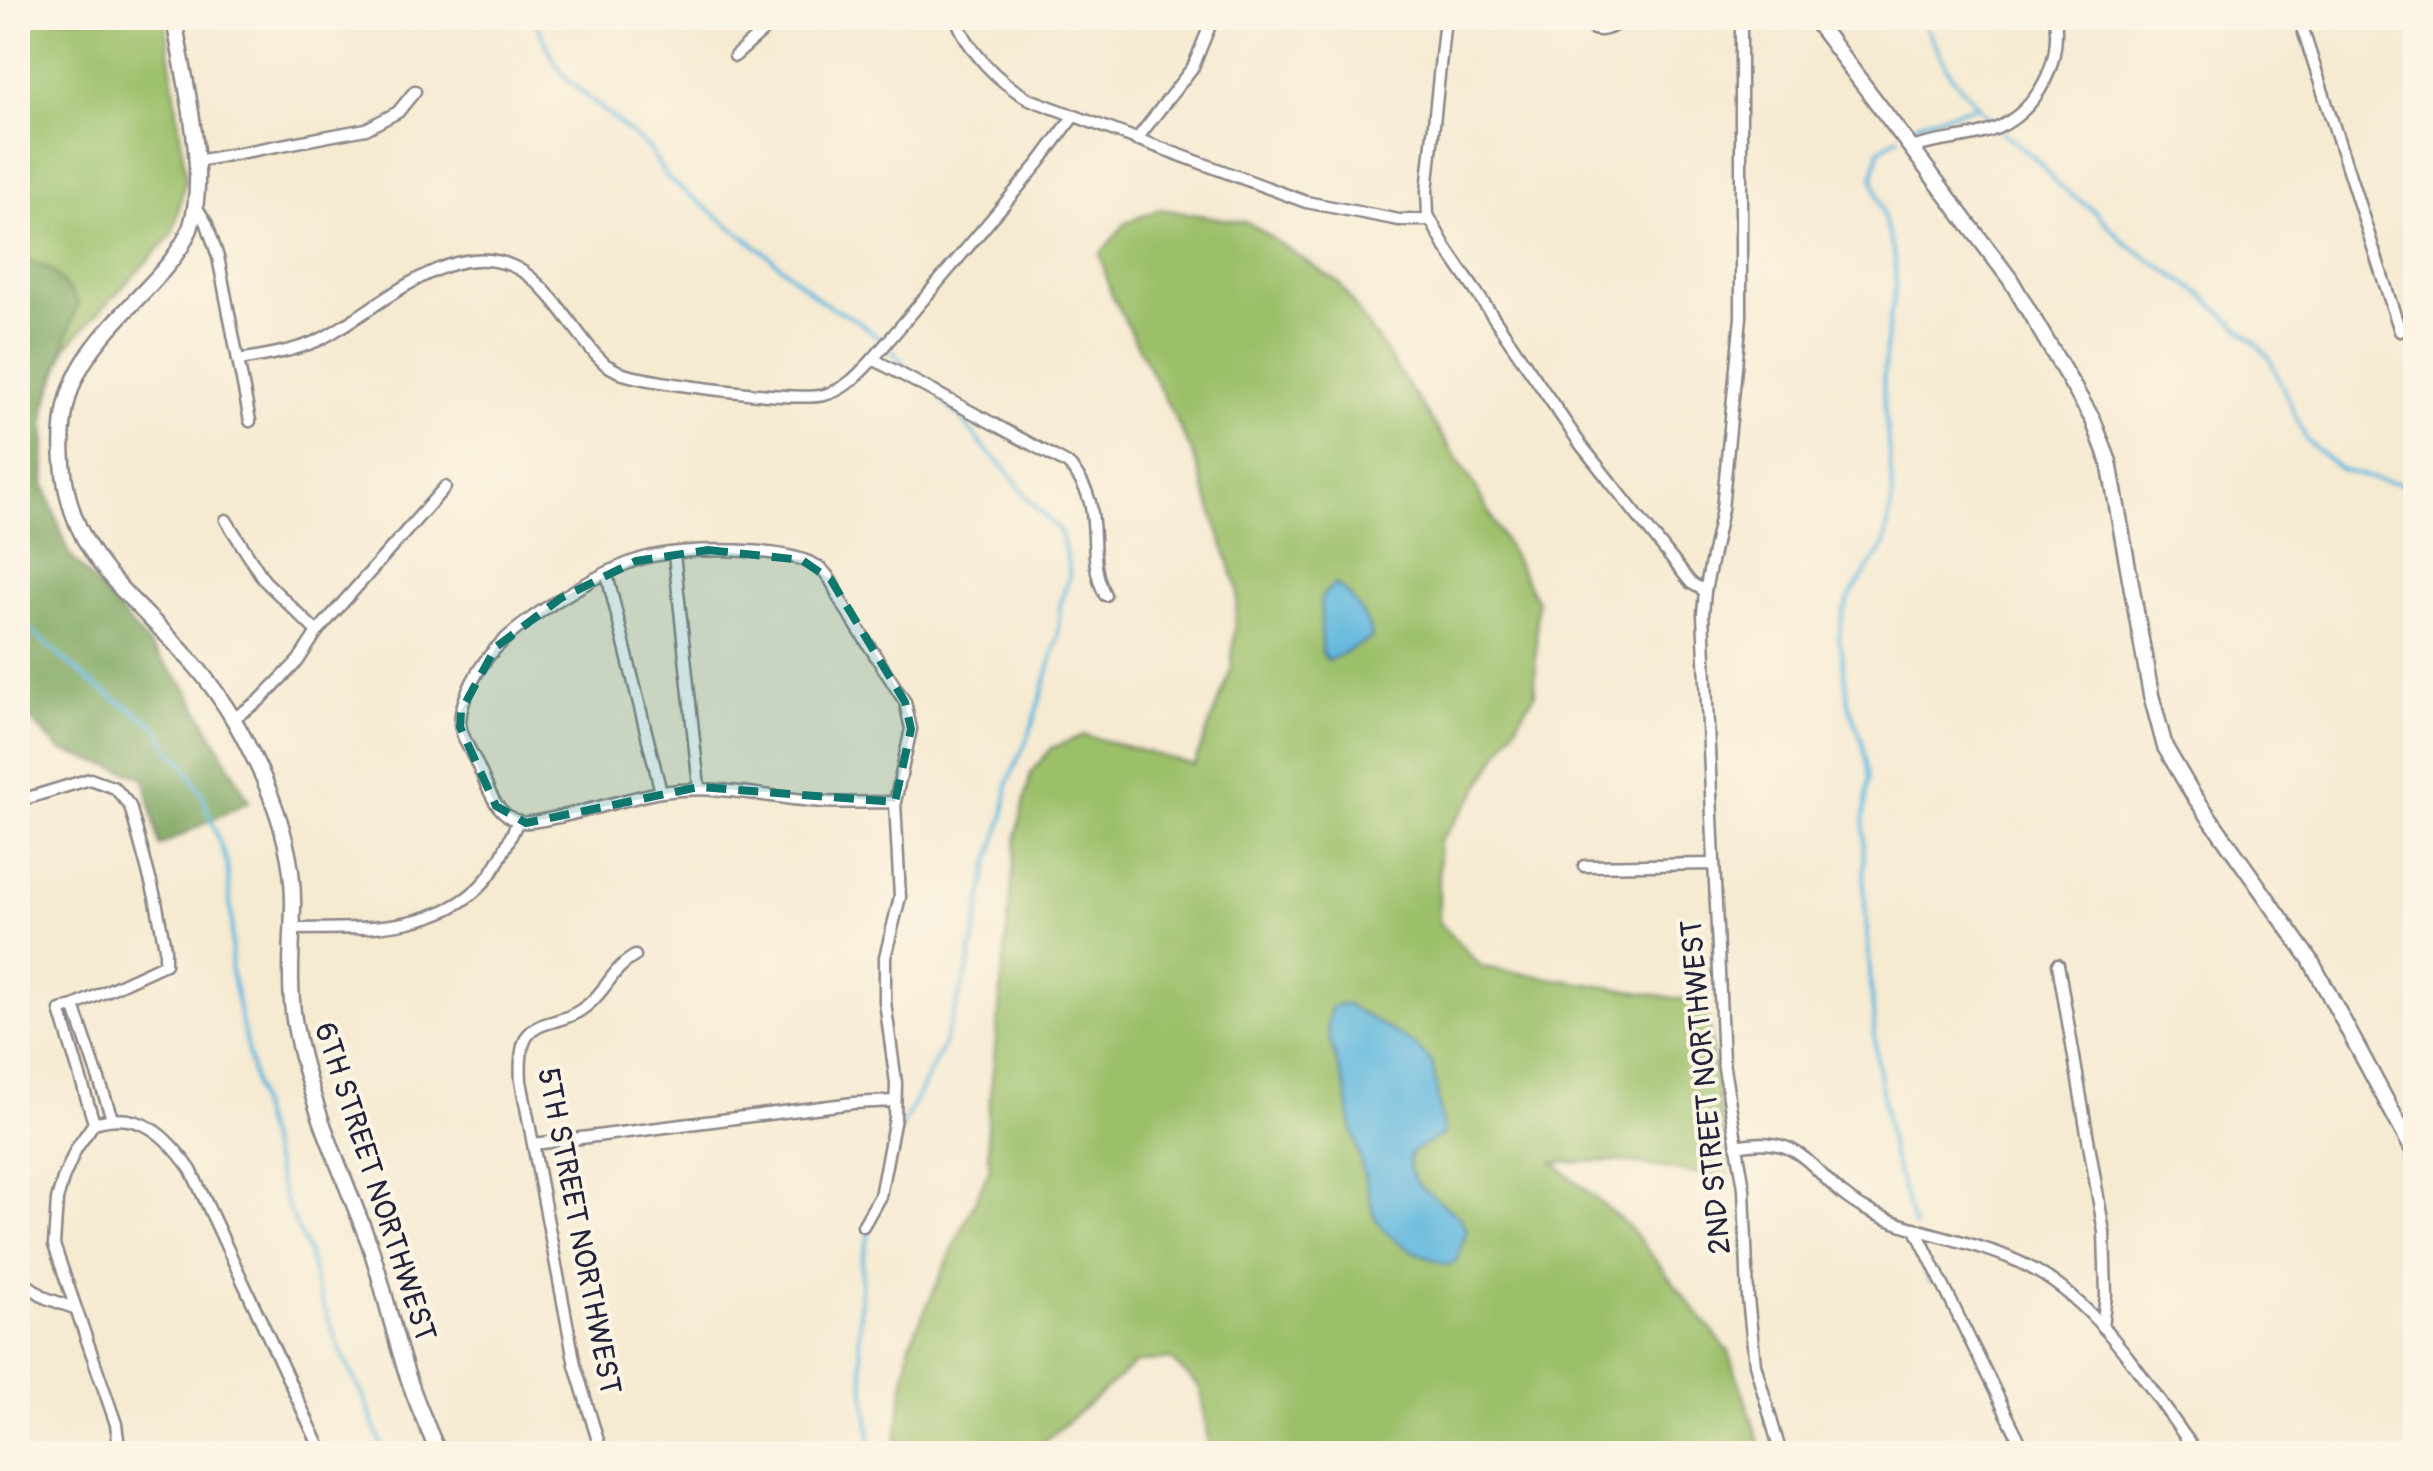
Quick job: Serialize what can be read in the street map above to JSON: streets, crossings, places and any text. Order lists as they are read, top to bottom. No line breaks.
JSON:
{"streets":{"street":["2ND STREET NORTHWEST","6TH STREET NORTHWEST","5TH STREET NORTHWEST"]}}
